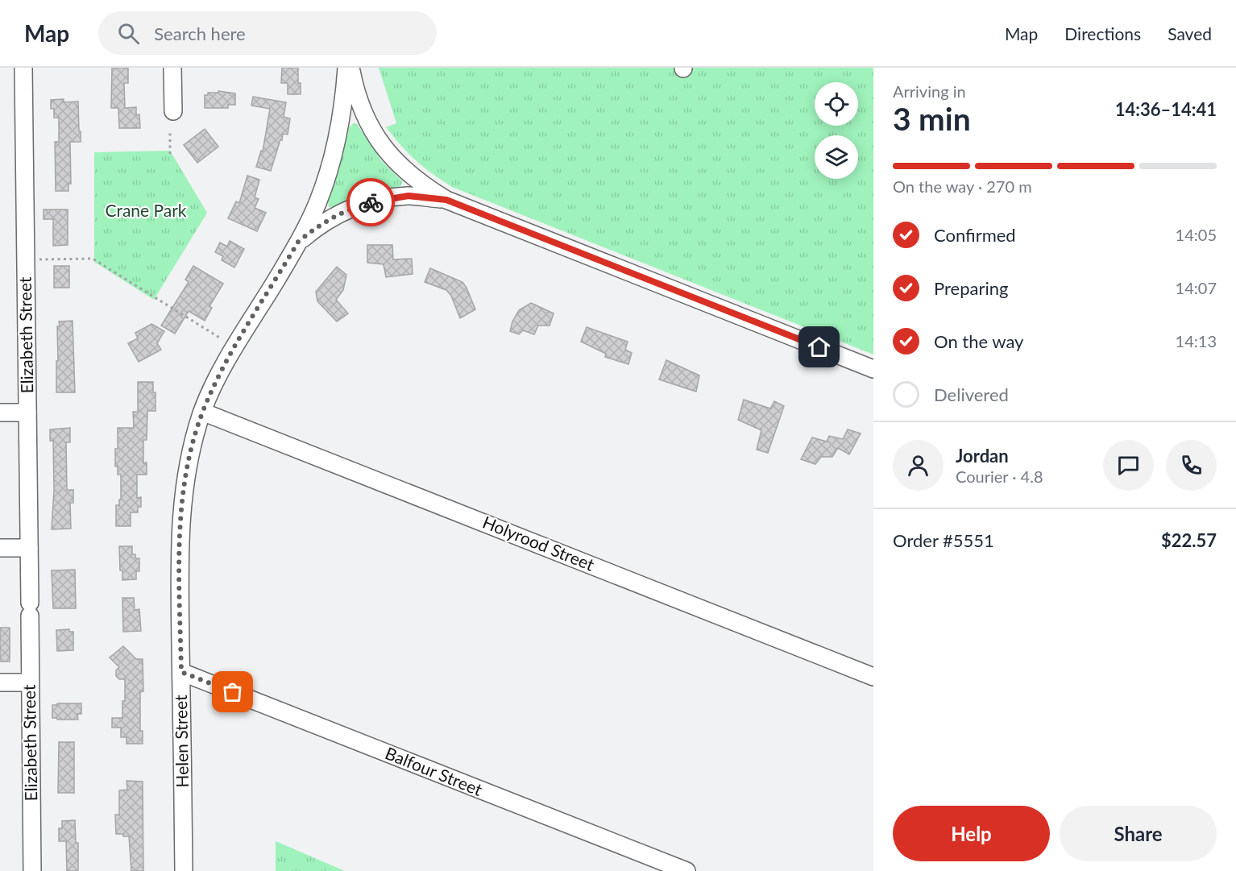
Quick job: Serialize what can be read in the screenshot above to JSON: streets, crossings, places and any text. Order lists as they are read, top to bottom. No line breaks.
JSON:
{"streets":{"street":["Elizabeth Street","Holyrood Street","Helen Street","Balfour Street"]},"crossings":[["Holyrood Street","Helen Street"],["Helen Street","Balfour Street"]],"parks":["Crane Park"],"page":{"header":"Map","search":"Search here","nav":["Map","Directions","Saved"],"heading":["3 min","Arriving in","14:36–14:41"],"panel":["Jordan","Courier · 4.8","Order #5551","$22.57"],"bar":"On the way · 270 m","list":[["Confirmed","14:05"],["Preparing","14:07"],["On the way","14:13"],"Delivered"],"buttons":["Help","Share"]}}
